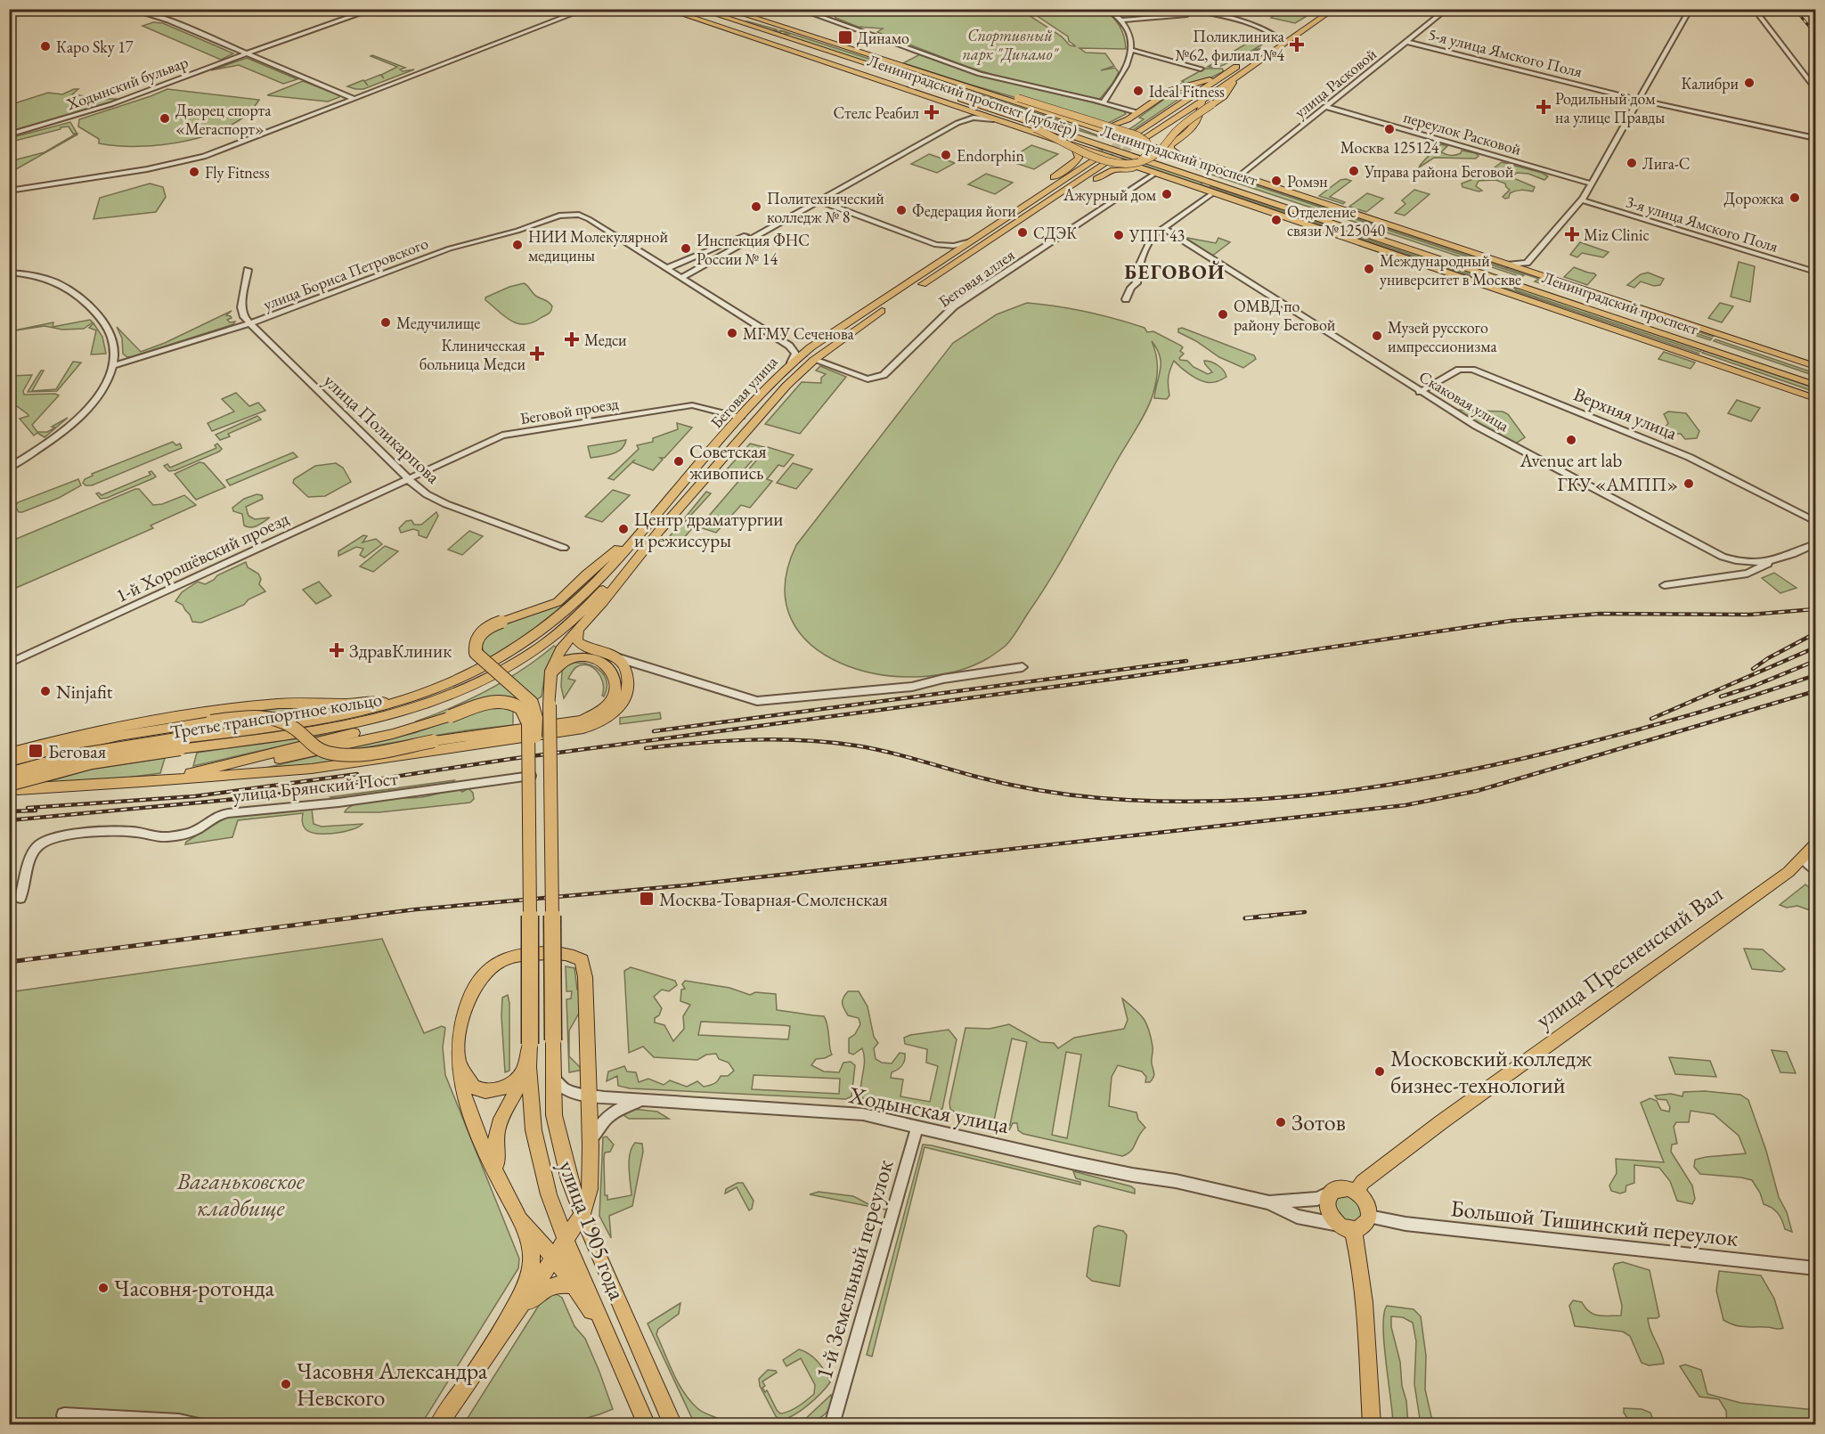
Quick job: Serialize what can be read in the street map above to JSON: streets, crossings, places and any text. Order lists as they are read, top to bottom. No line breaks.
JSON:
{"streets":{"main road":["Ленинградский проспект (дублёр)","Ленинградский проспект","Беговая улица","Третье транспортное кольцо","улица Пресненский Вал","улица 1905 года"],"street":["5-я улица Ямского Поля","Ходынский бульвар","улица Расковой","переулок Расковой","3-я улица Ямского Поля","улица Бориса Петровского","Беговая аллея","Скаковая улица","Беговой проезд","Верхняя улица","улица Поликарпова","1-й Хорошёвский проезд","улица Брянский Пост","Ходынская улица","Большой Тишинский переулок","1-й Земельный переулок"]},"crossings":[["5-я улица Ямского Поля","улица Расковой"],["улица Расковой","Ленинградский проспект (дублёр)"],["улица Расковой","переулок Расковой"],["Ленинградский проспект (дублёр)","Беговая аллея"],["Ленинградский проспект (дублёр)","Беговая улица"],["улица Бориса Петровского","улица Поликарпова"],["Беговая аллея","Беговая улица"],["Беговая улица","Беговой проезд"],["Беговая улица","Третье транспортное кольцо"],["Беговая улица","улица 1905 года"],["Скаковая улица","Верхняя улица"],["Беговой проезд","улица Поликарпова"],["Беговой проезд","1-й Хорошёвский проезд"],["улица Поликарпова","1-й Хорошёвский проезд"],["Третье транспортное кольцо","улица 1905 года"],["улица Брянский Пост","улица 1905 года"],["улица Пресненский Вал","Ходынская улица"],["улица Пресненский Вал","Большой Тишинский переулок"],["Ходынская улица","Большой Тишинский переулок"],["Ходынская улица","улица 1905 года"],["Ходынская улица","1-й Земельный переулок"]],"districts":["БЕГОВОЙ"],"parks":["Спортивный парк \"Динамо\"","Ваганьковское кладбище"],"places":{"transit":["Динамо","Беговая","Москва-Товарная-Смоленская"],"health":["Поликлиника №62, филиал №4","Родильный дом на улице Правды","Стелс Реабил","Miz Clinic","Медси","Клиническая больница Медси","ЗдравКлиник"],"other":["Каро Sky 17","Калибри","Ideal Fitness","Дворец спорта «Мегаспорт»","Москва 125124","Endorphin","Лига-С","Управа района Беговой","Fly Fitness","Ромэн","Ажурный дом","Дорожка","Политехнический колледж № 8","Федерация йоги","Отделение связи №125040","СДЭК","УПП 43","НИИ Молекулярной медицины","Инспекция ФНС России № 14","Международный университет в Москве","ОМВД по району Беговой","Медучилище","МГМУ Сеченова","Музей русского импрессионизма","Avenue art lab","Советская живопись","ГКУ «АМПП»","Центр драматургии и режиссуры","Ninjafit","Московский колледж бизнес-технологий","Зотов","Часовня-ротонда","Часовня Александра Невского"]}}
